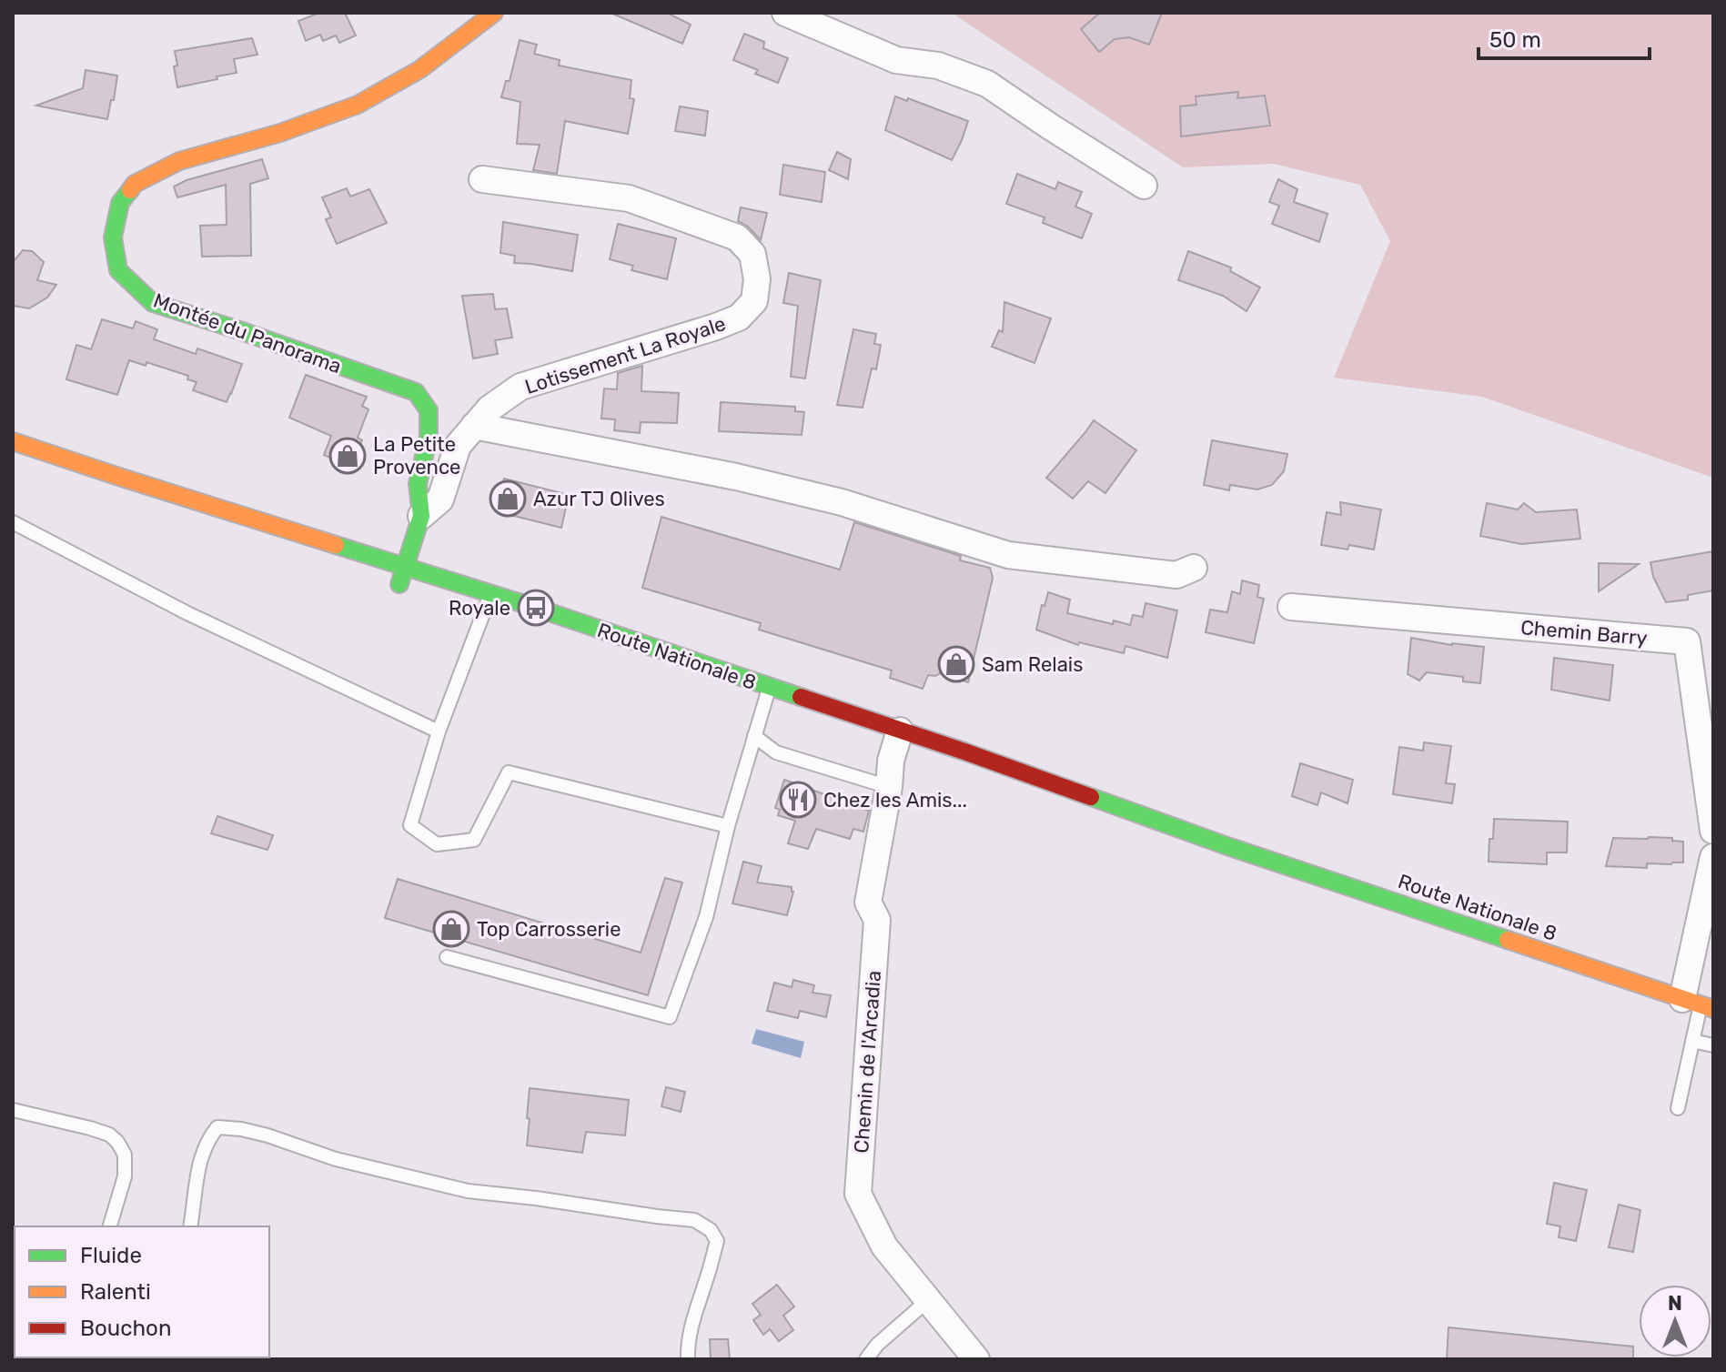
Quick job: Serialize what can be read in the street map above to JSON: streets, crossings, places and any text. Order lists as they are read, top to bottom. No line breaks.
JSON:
{"streets":{"main road":["Montée du Panorama","Route Nationale 8"],"street":["Lotissement La Royale","Chemin Barry","Chemin de l'Arcadia"]},"crossings":[["Montée du Panorama","Lotissement La Royale"],["Montée du Panorama","Route Nationale 8"],["Route Nationale 8","Chemin de l'Arcadia"]],"places":{"shop":["La Petite Provence","Azur TJ Olives","Sam Relais","Top Carrosserie"],"bus stop":["Royale"],"restaurant":["Chez les Amis..."]},"legend":["Fluide","Ralenti","Bouchon"],"scale_bar":"50 m","north":"top"}
